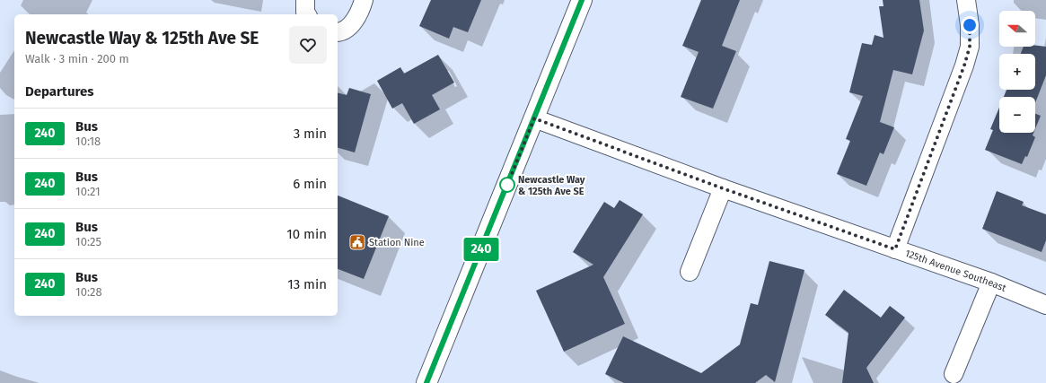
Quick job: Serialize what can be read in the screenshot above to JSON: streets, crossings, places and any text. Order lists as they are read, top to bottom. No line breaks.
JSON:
{"streets":{"street":["125th Avenue Southeast"]},"places":{"other":["Newcastle Way & 125th Ave SE"],"public building":["Station Nine"]},"lines":["bus line 240"],"north":"left","page":{"on_map":"240","map_buttons":["+","−"],"heading":[["Newcastle Way & 125th Ave SE","Walk · 3 min · 200 m"],"Departures"],"list":[{"mark":"240","name":"Bus","note":"10:18","value":"3 min"},{"mark":"240","name":"Bus","note":"10:21","value":"6 min"},{"mark":"240","name":"Bus","note":"10:25","value":"10 min"},{"mark":"240","name":"Bus","note":"10:28","value":"13 min"}]}}
